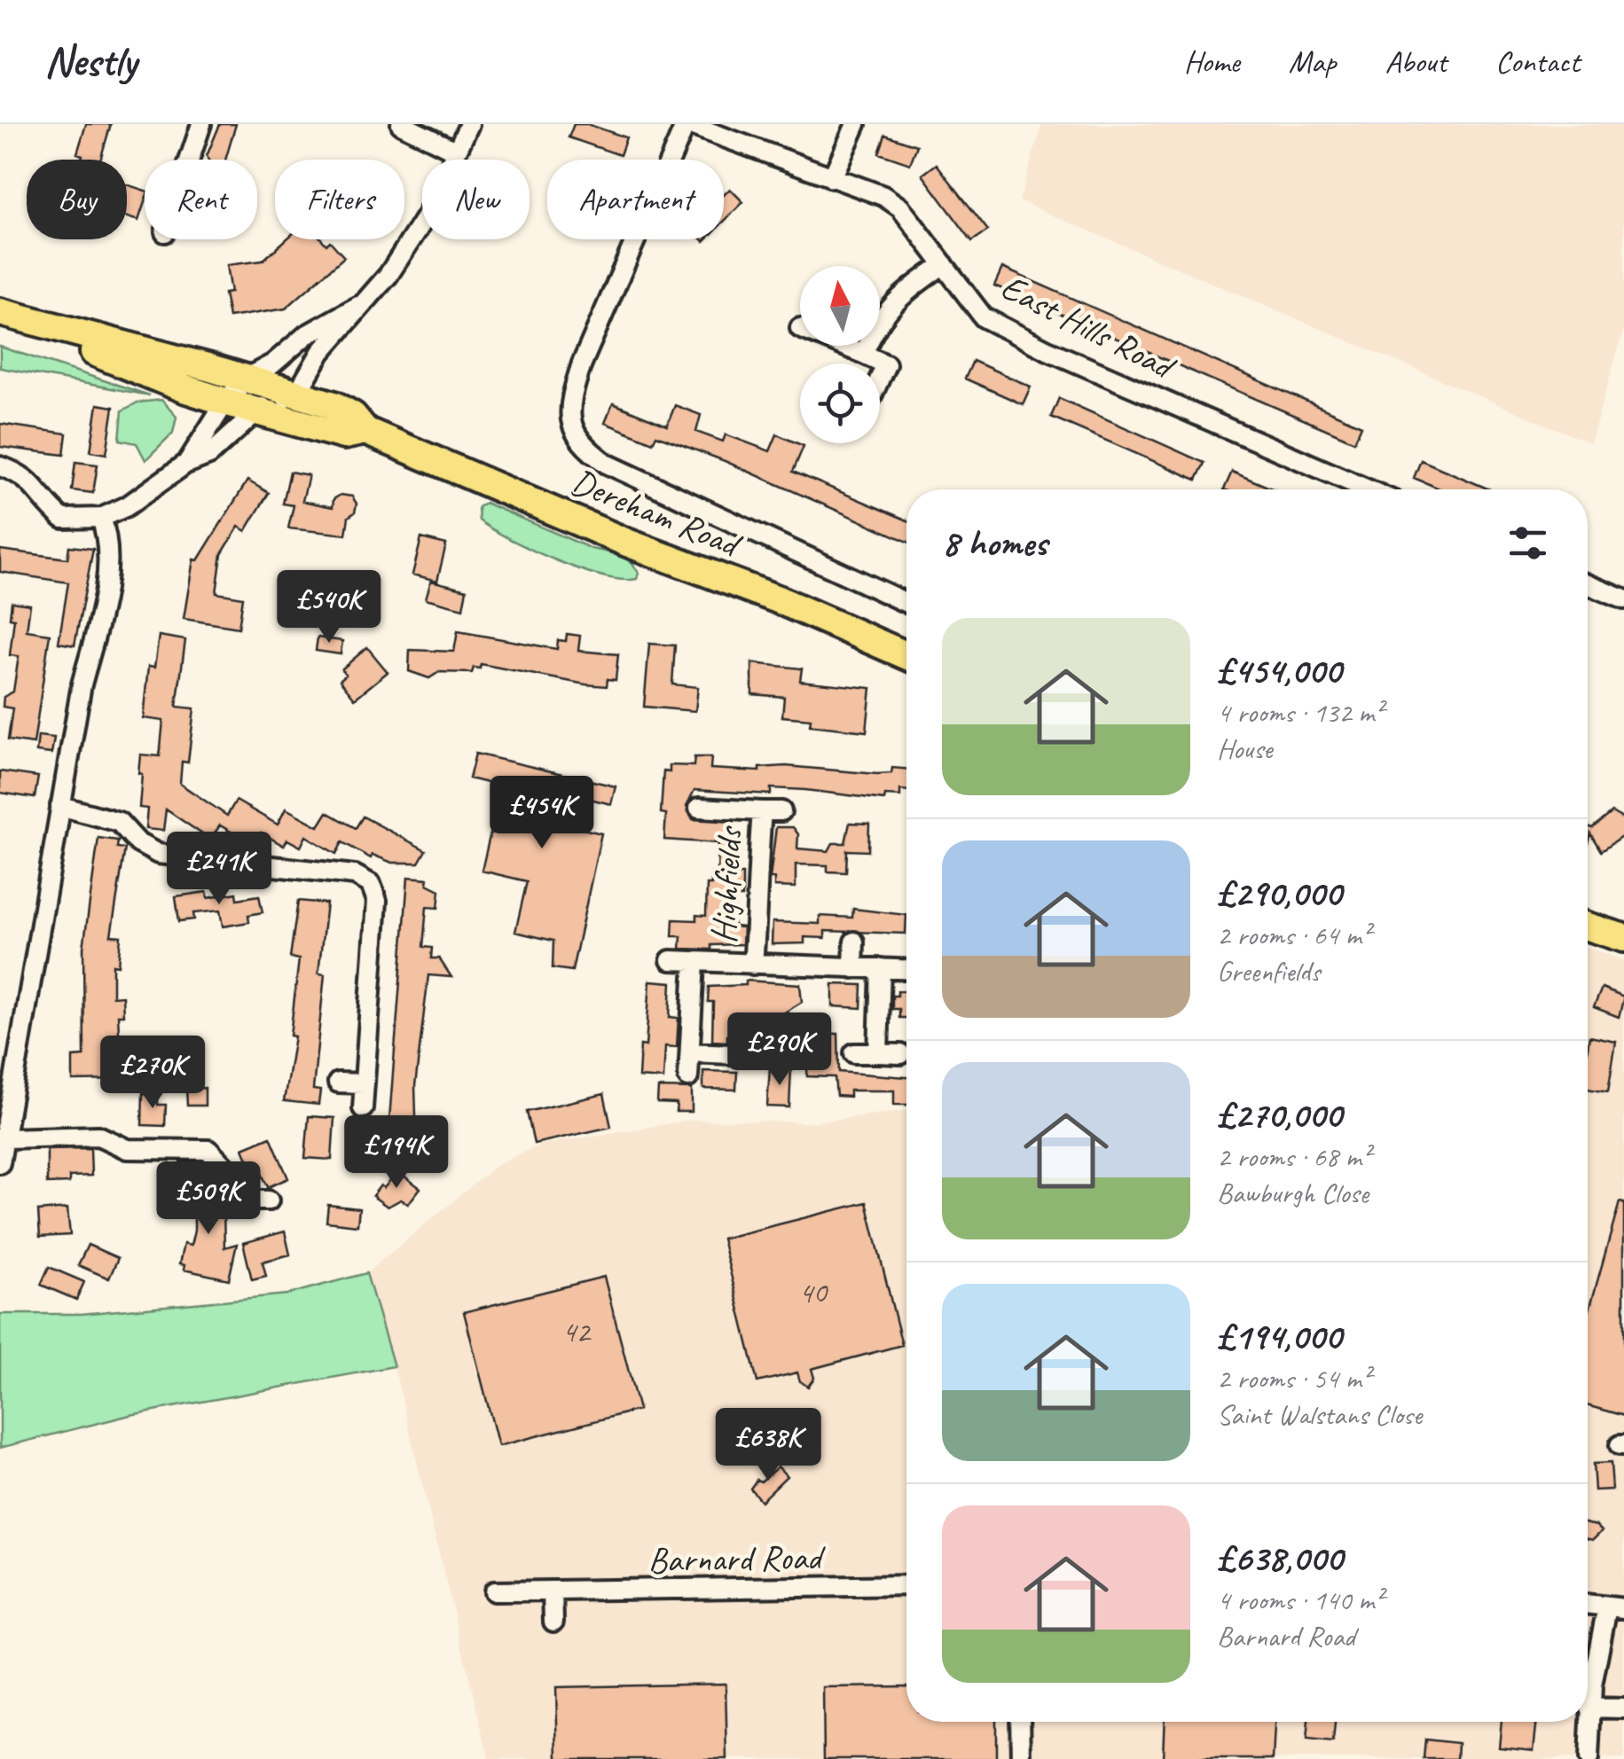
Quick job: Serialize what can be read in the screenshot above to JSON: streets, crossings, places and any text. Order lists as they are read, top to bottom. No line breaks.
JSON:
{"streets":{"highway":["Dereham Road"],"street":["East Hills Road","Highfields","Barnard Road"]},"crossings":[["East Hills Road","Dereham Road"]],"house_numbers":["40","42"],"north":"top","page":{"header":"Nestly","nav":["Home","Map","About","Contact"],"chip":["Buy","Rent","Filters","New","Apartment"],"heading":"8 homes","price":["£540K","£454K","£241K","£290K","£270K","£194K","£509K","£638K"],"list":[{"name":"£454,000","note":"4 rooms · 132 m² · House"},{"name":"£290,000","note":"2 rooms · 64 m² · Greenfields"},{"name":"£270,000","note":"2 rooms · 68 m² · Bawburgh Close"},{"name":"£194,000","note":"2 rooms · 54 m² · Saint Walstans Close"},{"name":"£638,000","note":"4 rooms · 140 m² · Barnard Road"}]}}
